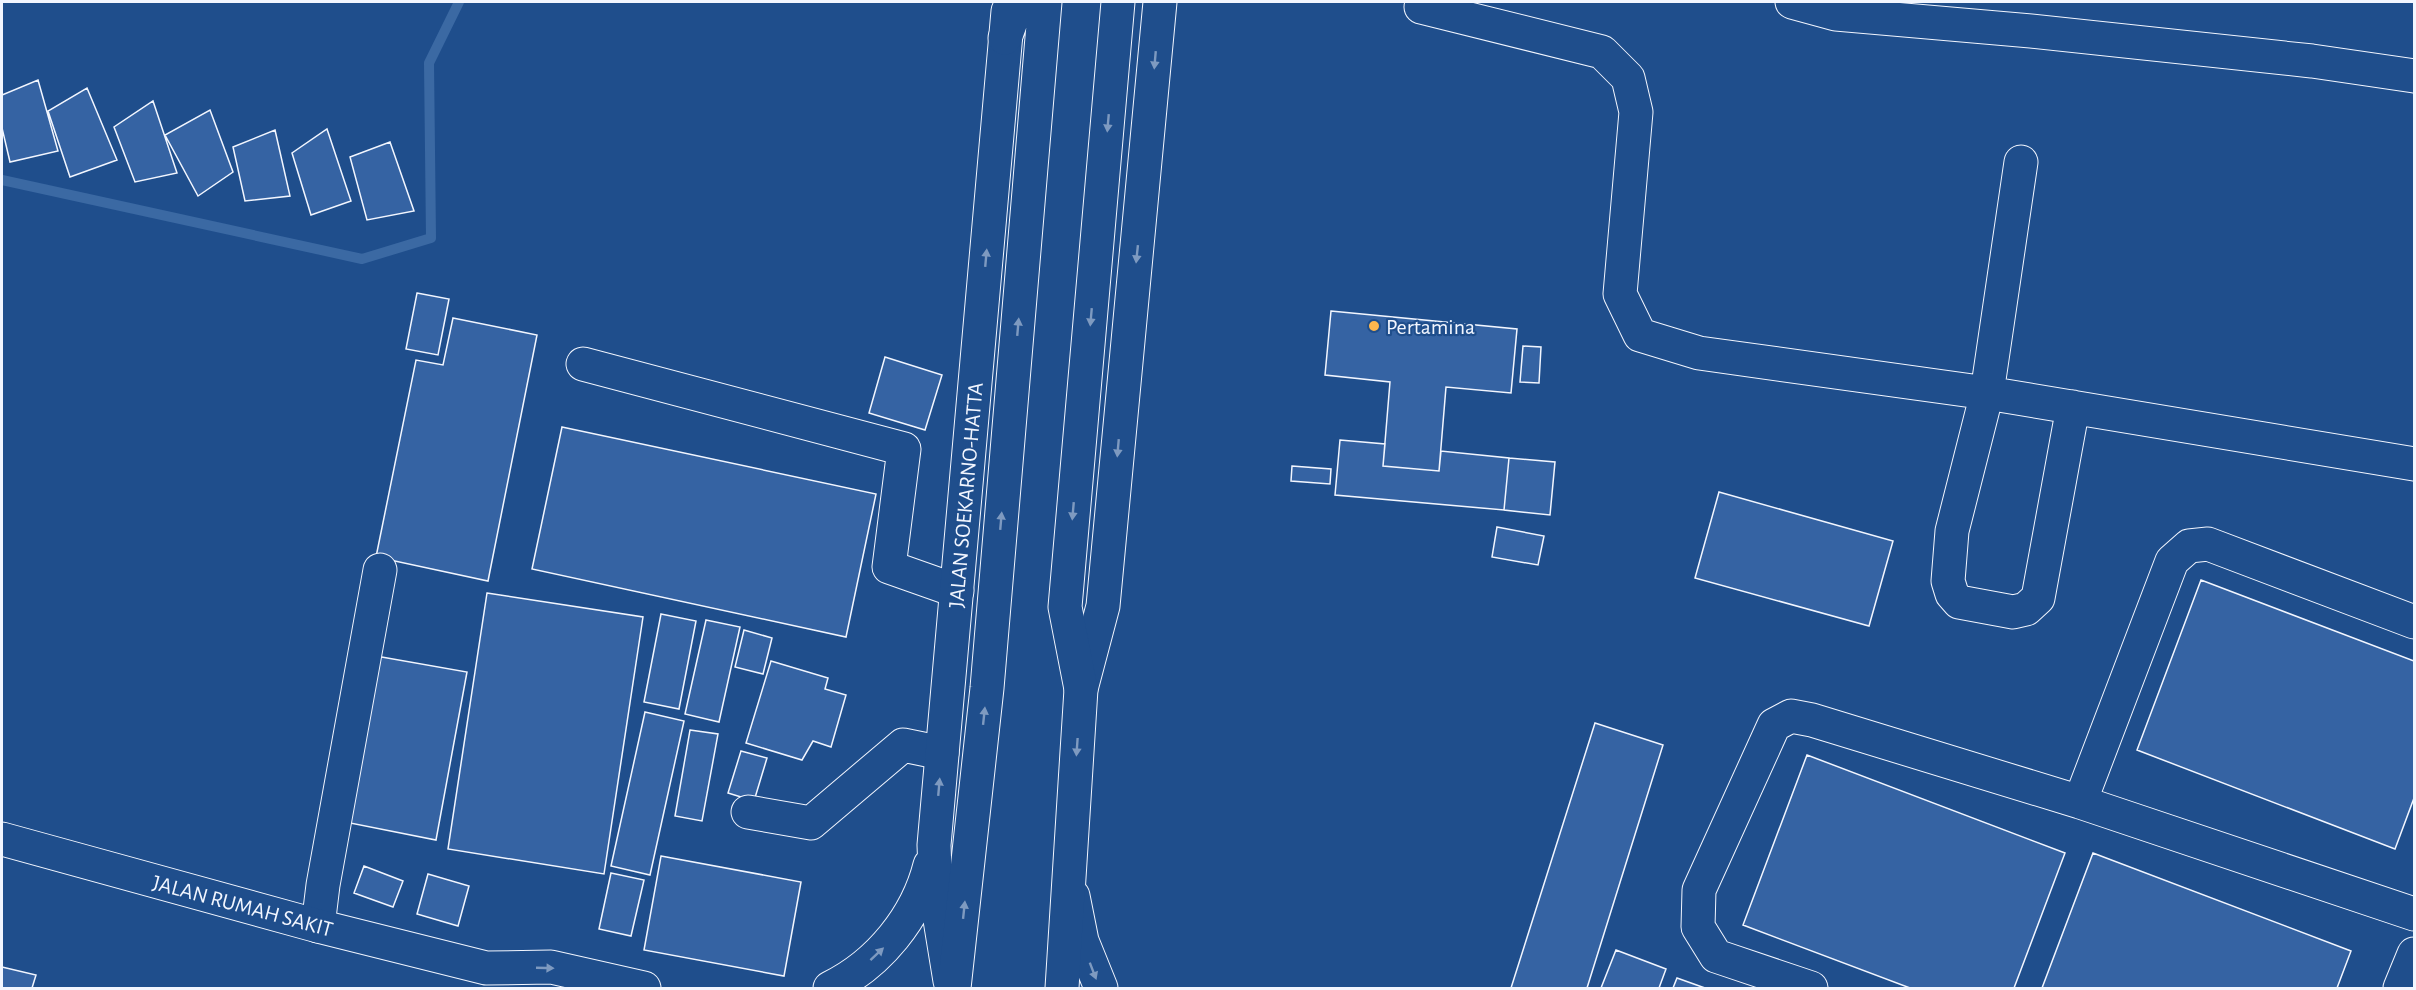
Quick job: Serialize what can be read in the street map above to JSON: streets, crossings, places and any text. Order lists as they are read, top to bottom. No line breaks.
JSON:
{"streets":{"main road":["JALAN SOEKARNO-HATTA","JALAN RUMAH SAKIT"]},"places":["Pertamina"]}
